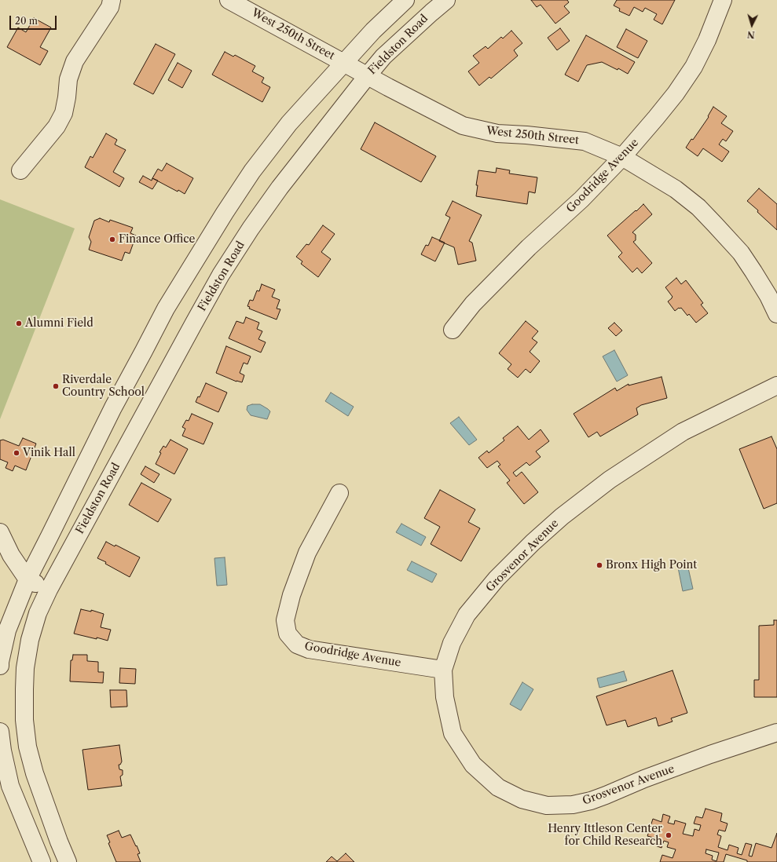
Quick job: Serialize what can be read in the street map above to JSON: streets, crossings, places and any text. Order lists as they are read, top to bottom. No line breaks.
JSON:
{"streets":{"street":["West 250th Street","Fieldston Road","Goodridge Avenue","Grosvenor Avenue"]},"crossings":[["West 250th Street","Fieldston Road"],["West 250th Street","Goodridge Avenue"],["Goodridge Avenue","Grosvenor Avenue"]],"places":["Finance Office","Alumni Field","Riverdale Country School","Vinik Hall","Bronx High Point","Henry Ittleson Center for Child Research"],"scale_bar":"20 m","north":"bottom"}
